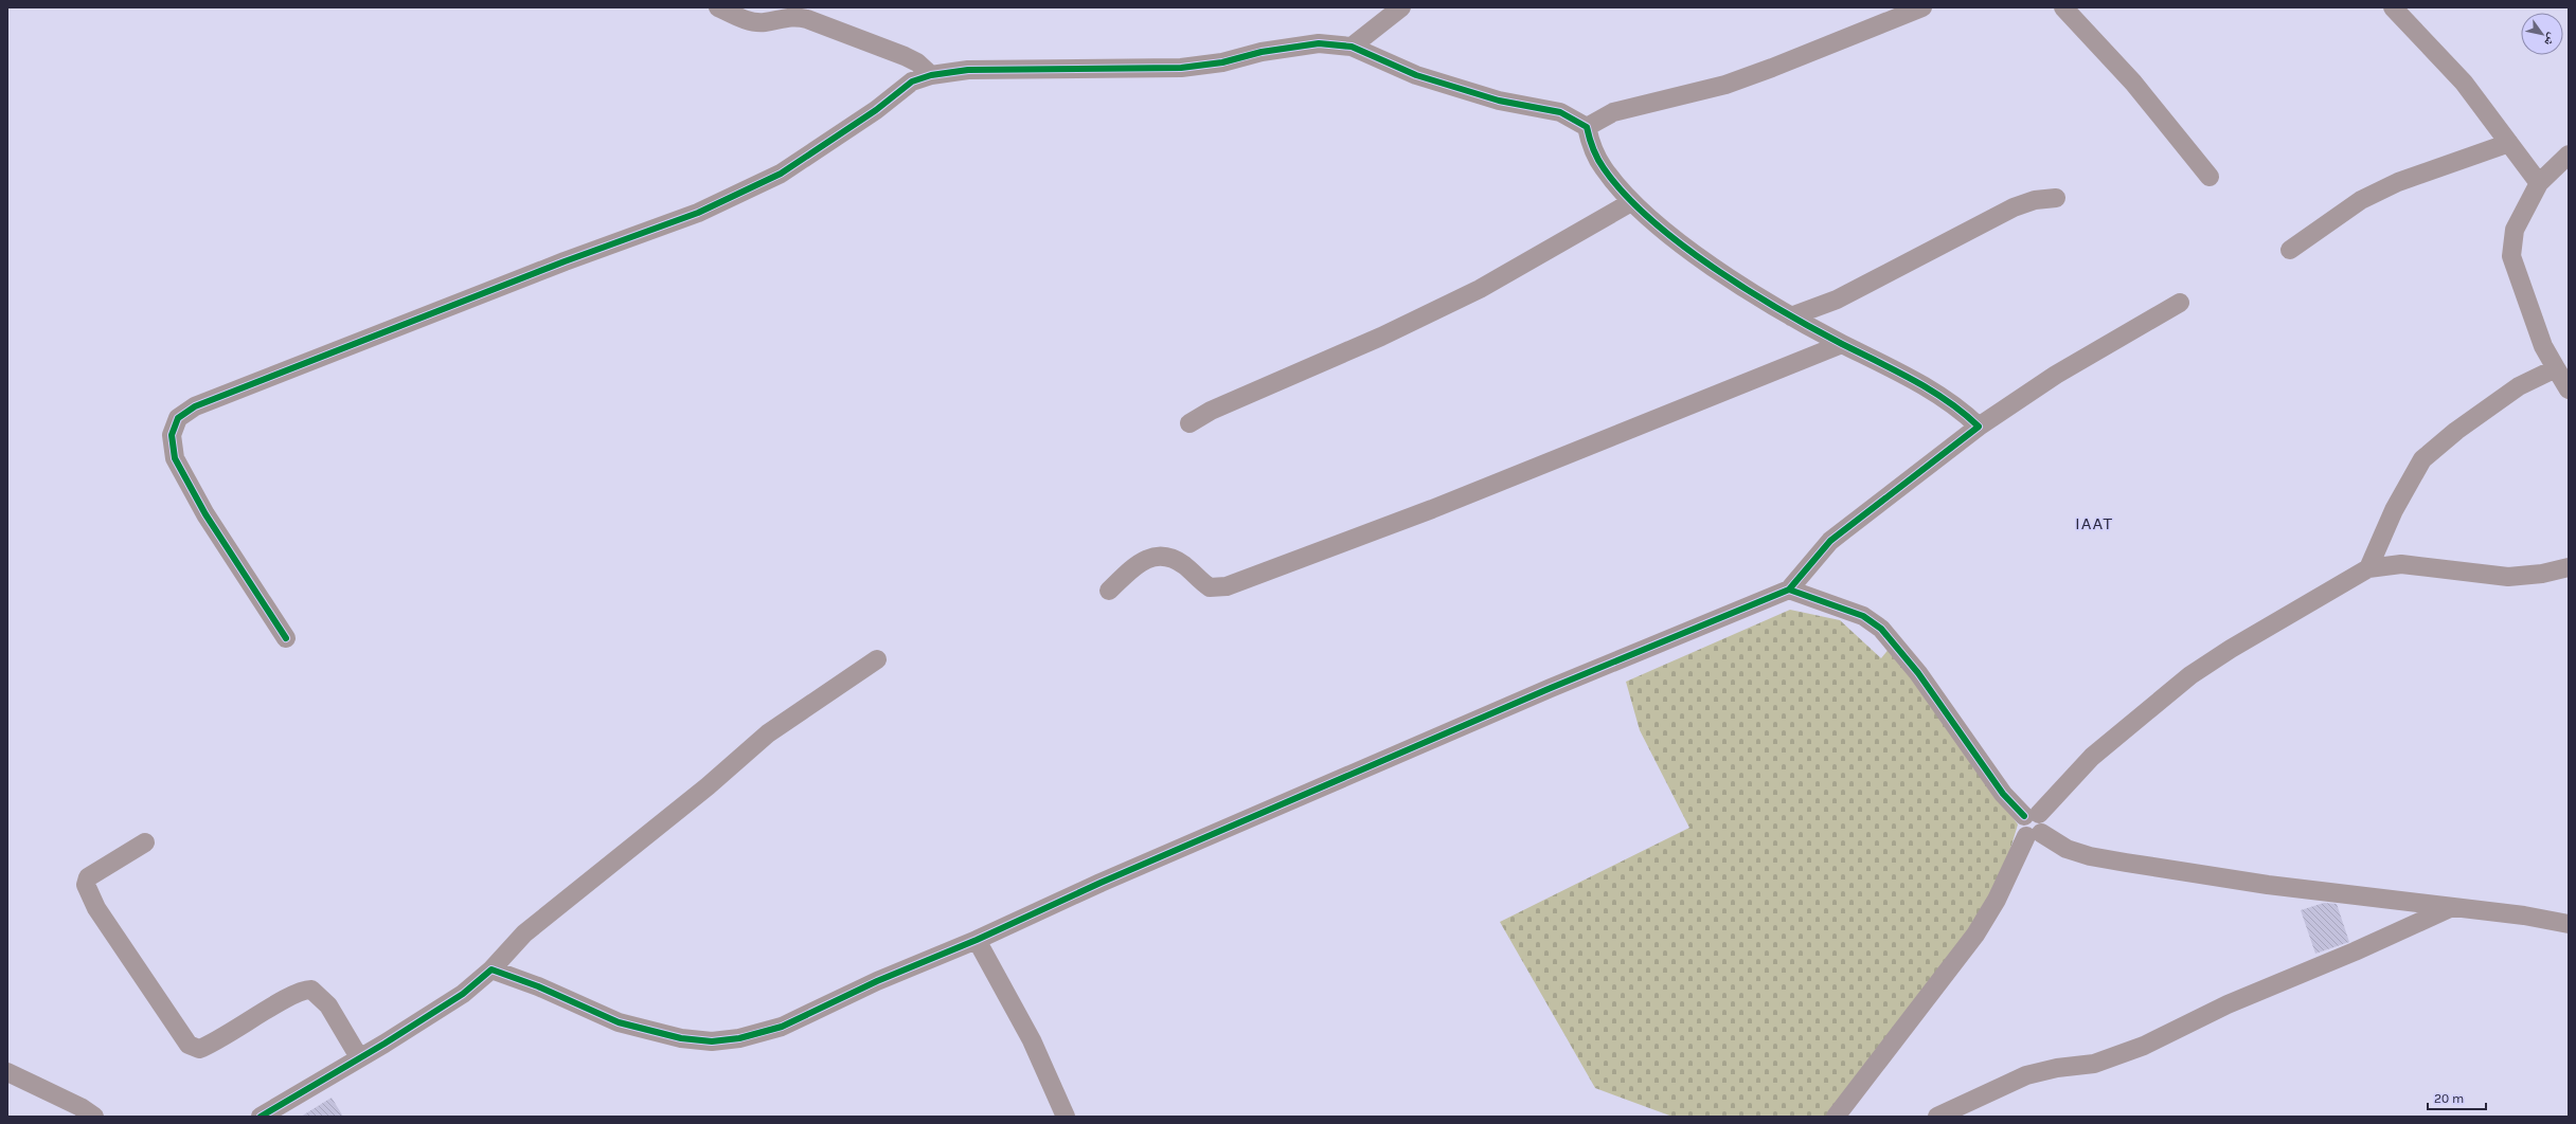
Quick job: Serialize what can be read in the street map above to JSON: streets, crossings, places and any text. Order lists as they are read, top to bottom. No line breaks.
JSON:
{"districts":["IAAT"],"scale_bar":"20 m","north":"bottom right"}
